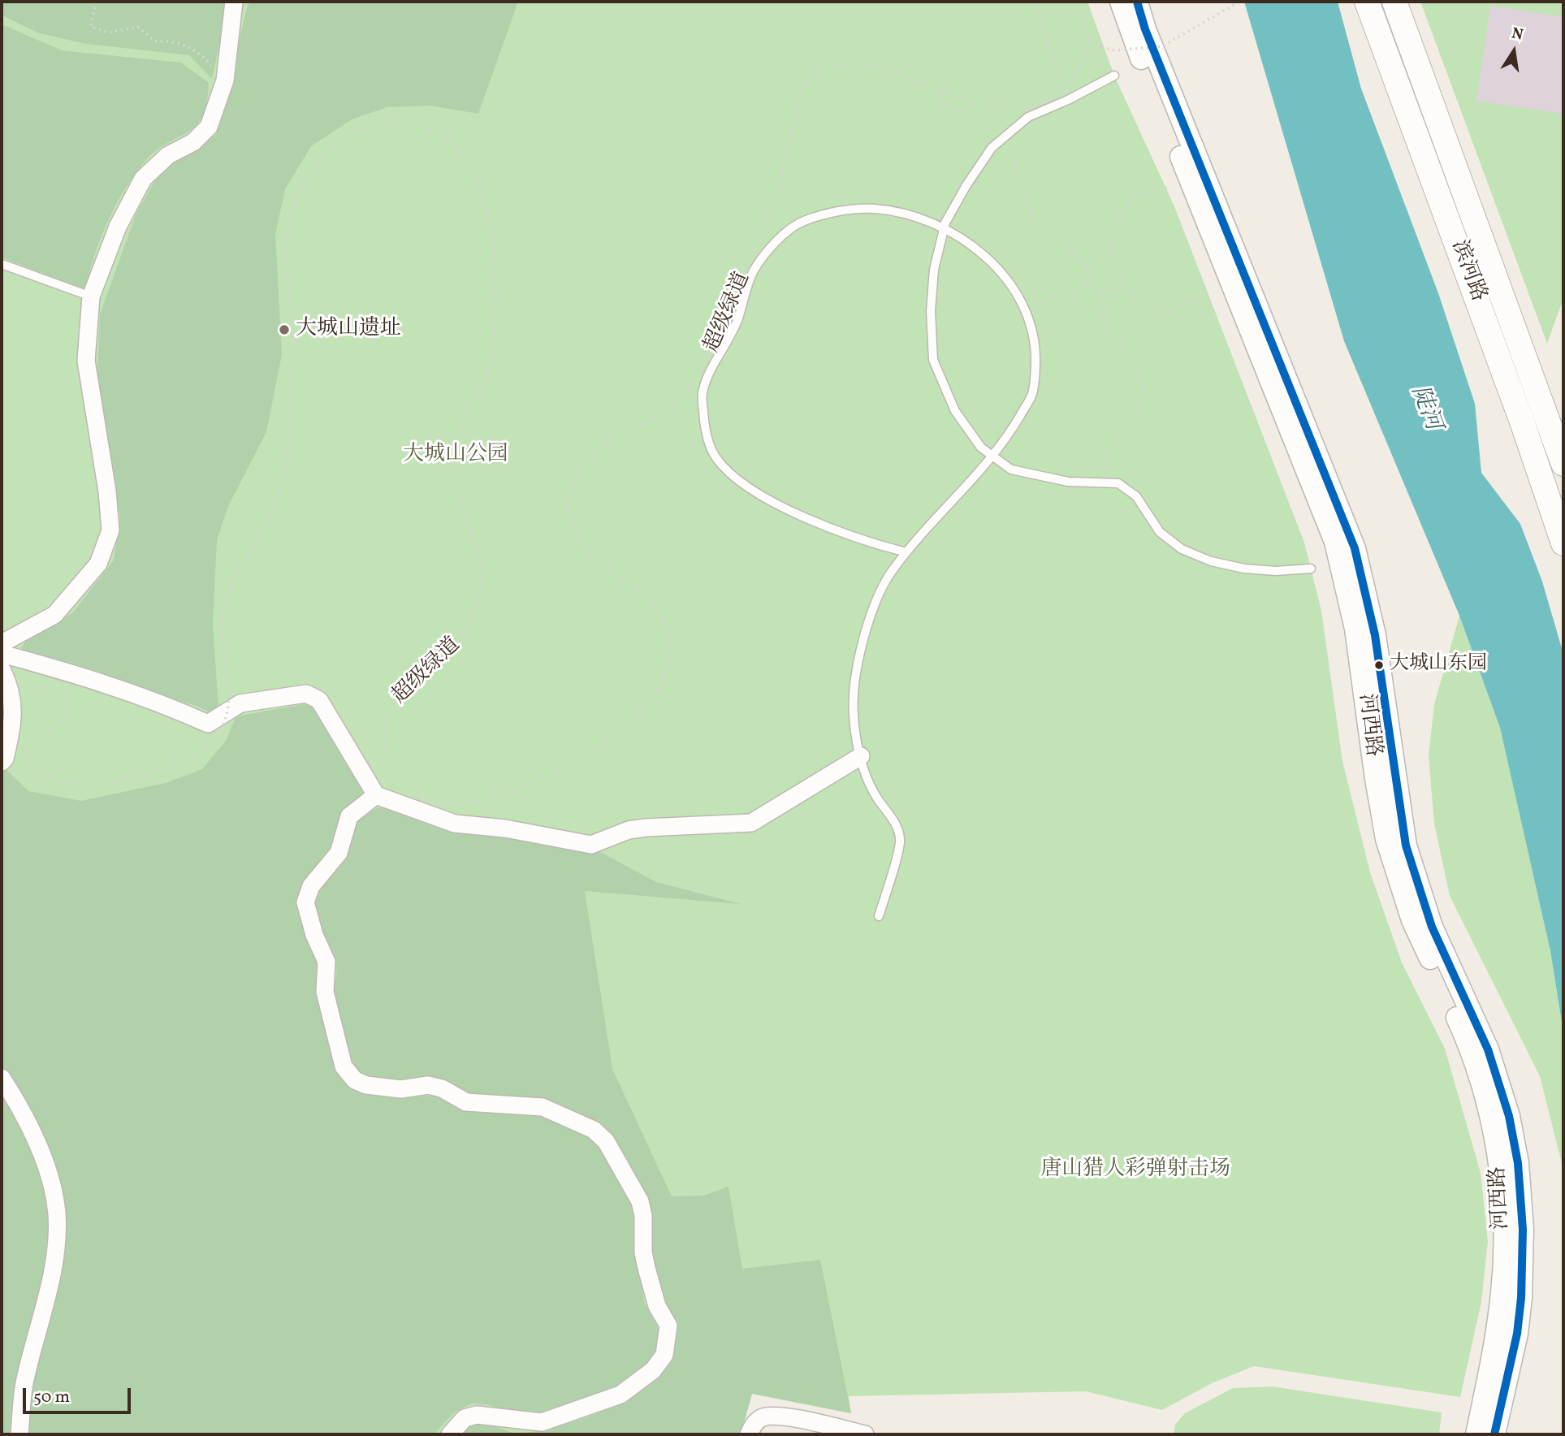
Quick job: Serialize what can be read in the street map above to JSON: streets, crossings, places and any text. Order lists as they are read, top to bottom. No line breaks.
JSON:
{"streets":{"main road":["滨河路"],"street":["河西路"],"path":["超级绿道"]},"water":["陡河"],"parks":["大城山公园","唐山猎人彩弹射击场"],"places":["大城山遗址","大城山东园"],"scale_bar":"50 m","north":"top"}
